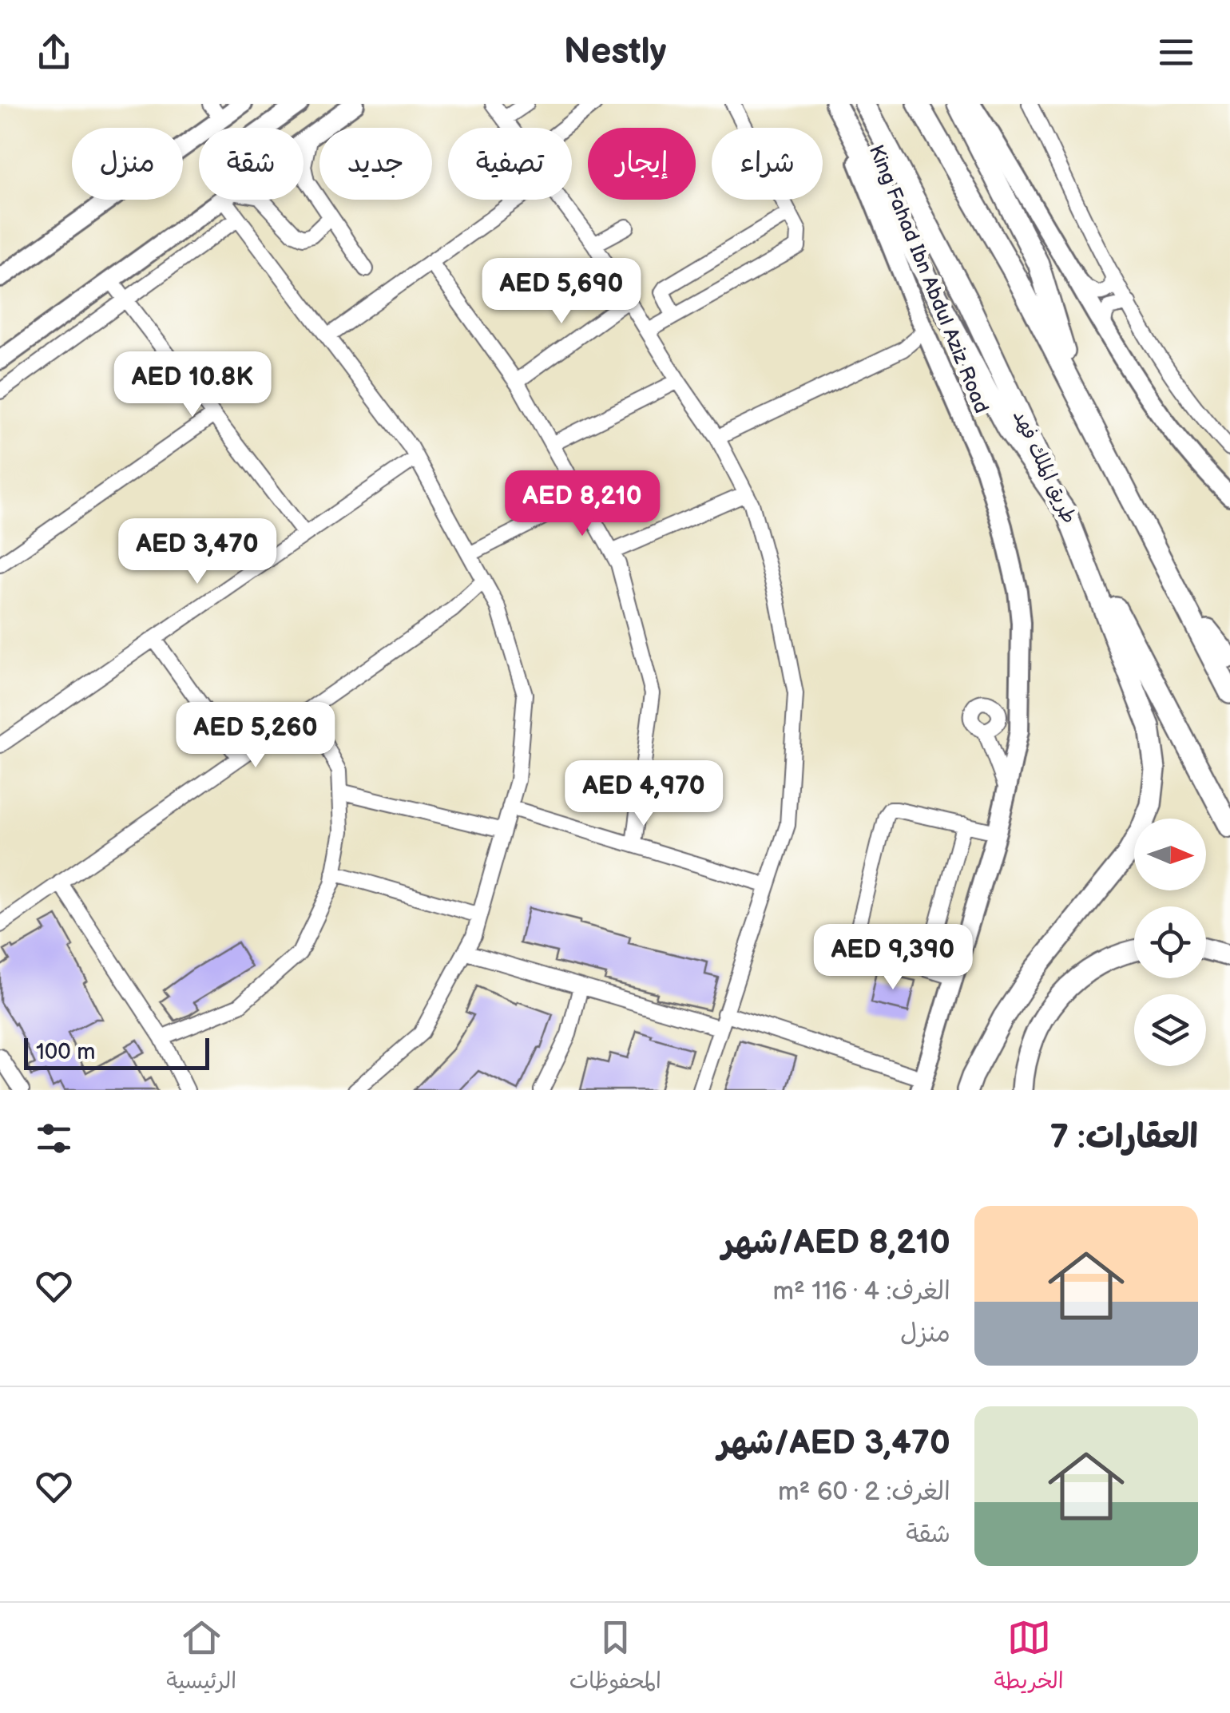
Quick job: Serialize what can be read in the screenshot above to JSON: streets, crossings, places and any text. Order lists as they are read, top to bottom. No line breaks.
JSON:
{"streets":{"highway":["طريق الملك فهد"],"main road":["King Fahad Ibn Abdul Aziz Road"]},"scale_bar":"100 m","north":"right","page":{"header":"Nestly","chip":["شراء","إيجار","تصفية","جديد","شقة","منزل"],"price":["AED 5,690","AED 10.8K","AED 8,210","AED 3,470","AED 5,260","AED 4,970","AED 9,390"],"scale":"100 m","heading":"العقارات: 7","list":[{"name":"AED 8,210/شهر","note":"الغرف: 4 · 116 m² · منزل"},{"name":"AED 3,470/شهر","note":"الغرف: 2 · 60 m² · شقة"}],"tabs":["الخريطة","المحفوظات","الرئيسية"]}}
